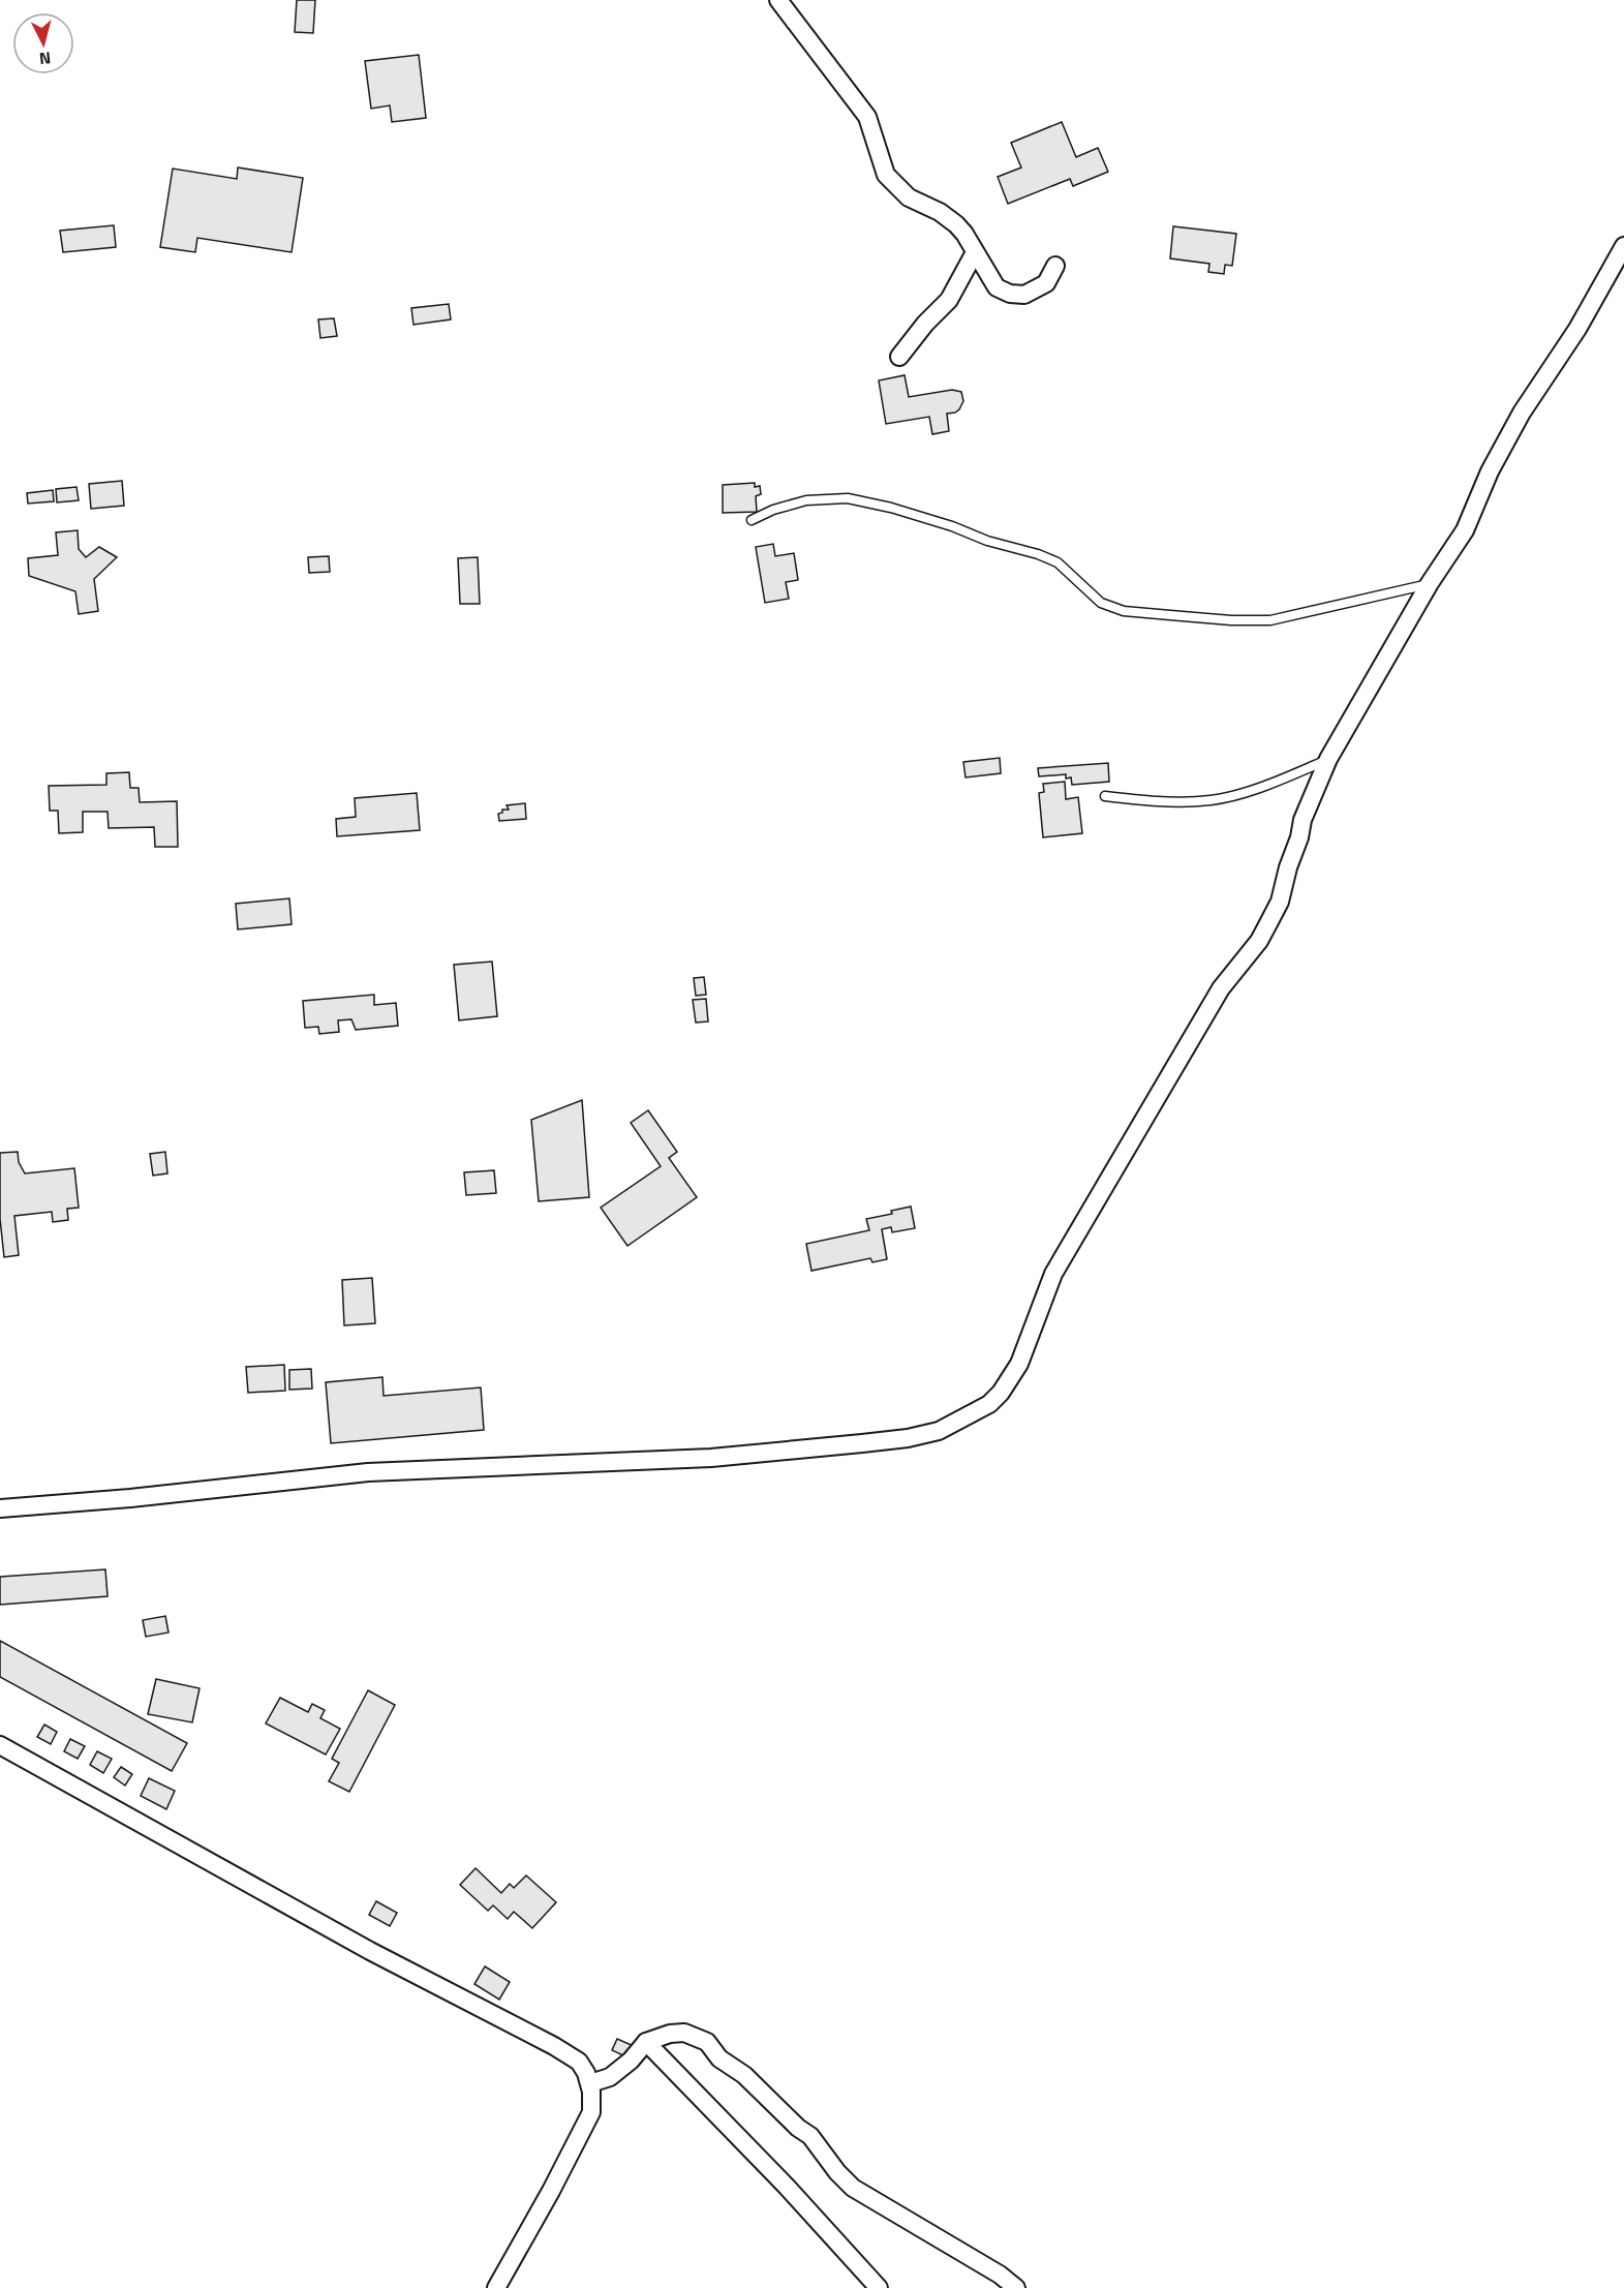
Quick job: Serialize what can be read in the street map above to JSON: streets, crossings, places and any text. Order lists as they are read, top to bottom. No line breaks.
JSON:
{"north":"bottom"}
